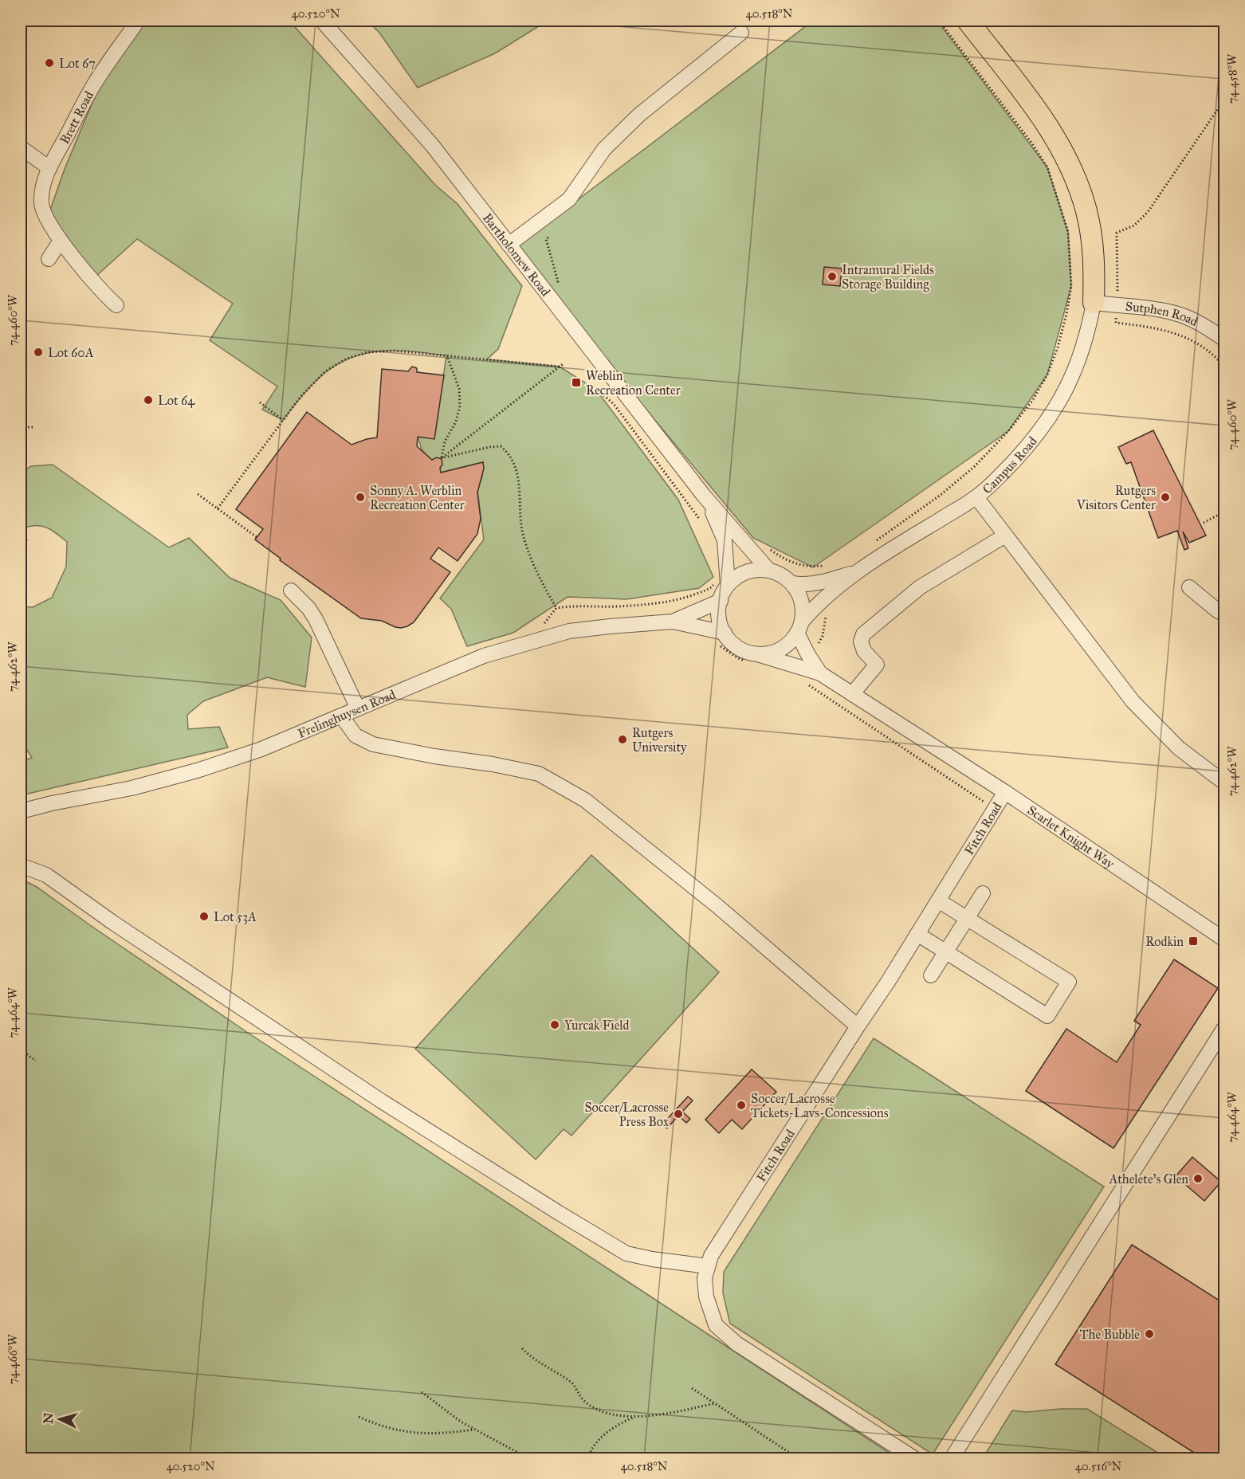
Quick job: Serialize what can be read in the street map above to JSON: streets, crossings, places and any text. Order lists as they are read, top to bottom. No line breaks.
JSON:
{"streets":{"street":["Brett Road","Bartholomew Road","Sutphen Road","Campus Road","Frelinghuysen Road","Fitch Road","Scarlet Knight Way"]},"crossings":[["Bartholomew Road","Campus Road"],["Bartholomew Road","Frelinghuysen Road"],["Sutphen Road","Campus Road"],["Campus Road","Frelinghuysen Road"],["Fitch Road","Scarlet Knight Way"]],"places":{"other":["Lot 67","Intramural Fields Storage Building","Lot 60A","Lot 64","Sonny A. Werblin Recreation Center","Rutgers Visitors Center","Rutgers University","Lot 53A","Yurcak Field","Soccer/Lacrosse Tickets-Lavs-Concessions","Soccer/Lacrosse Press Box","Athelete's Glen","The Bubble"],"transit":["Weblin Recreation Center","Rodkin"]},"north":"left","coordinates":["40.520°N","40.518°N","74.458°W","74.460°W","74.462°W","74.464°W","74.466°W","40.516°N"]}
